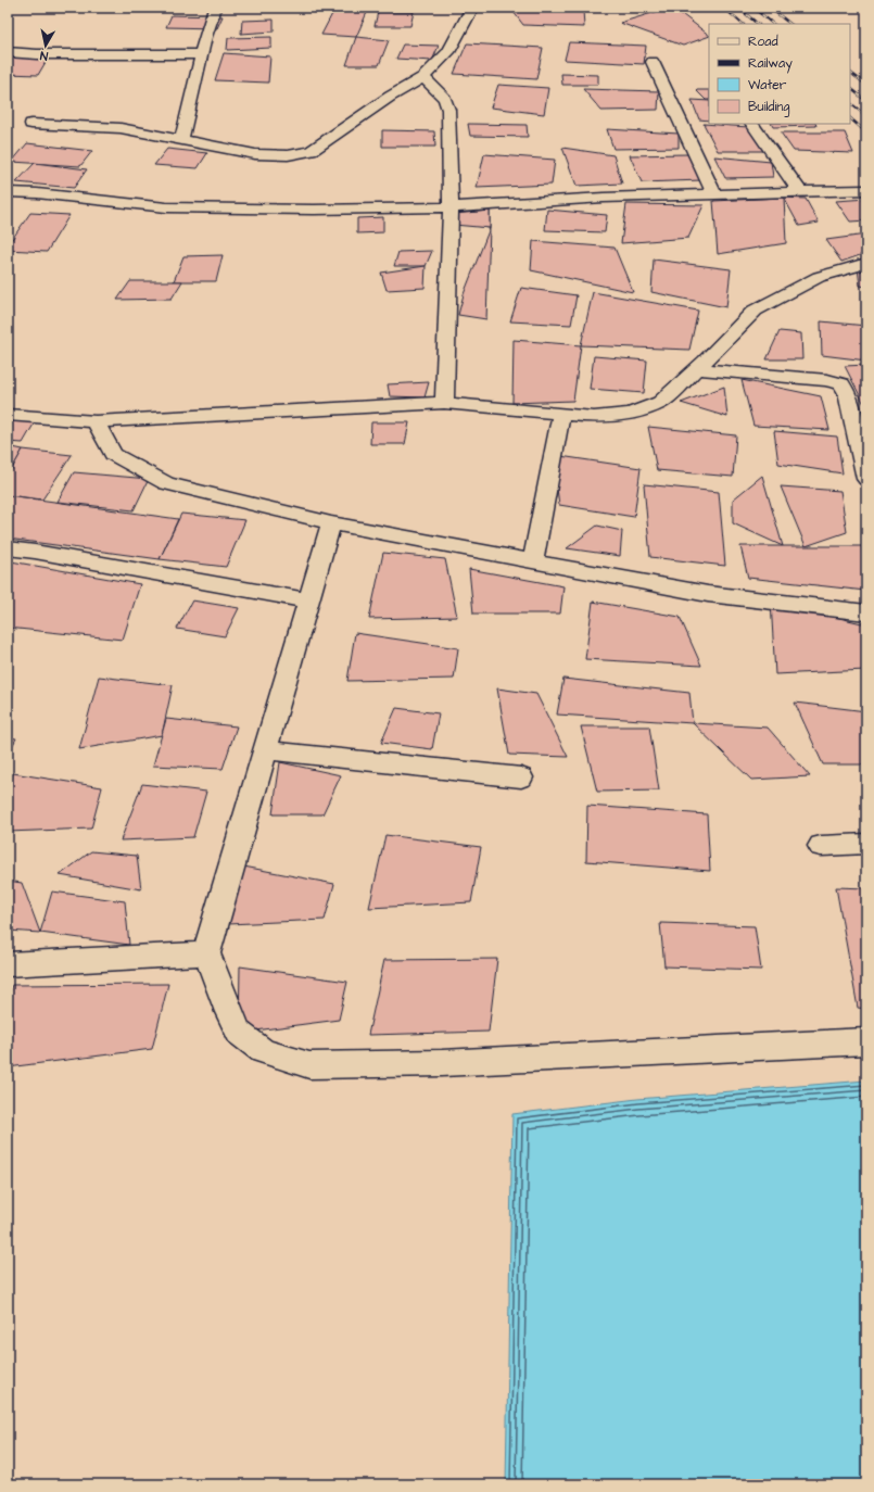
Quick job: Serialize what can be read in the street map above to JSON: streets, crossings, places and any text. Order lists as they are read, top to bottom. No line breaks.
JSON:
{"legend":["Road","Railway","Water","Building"],"north":"bottom"}
